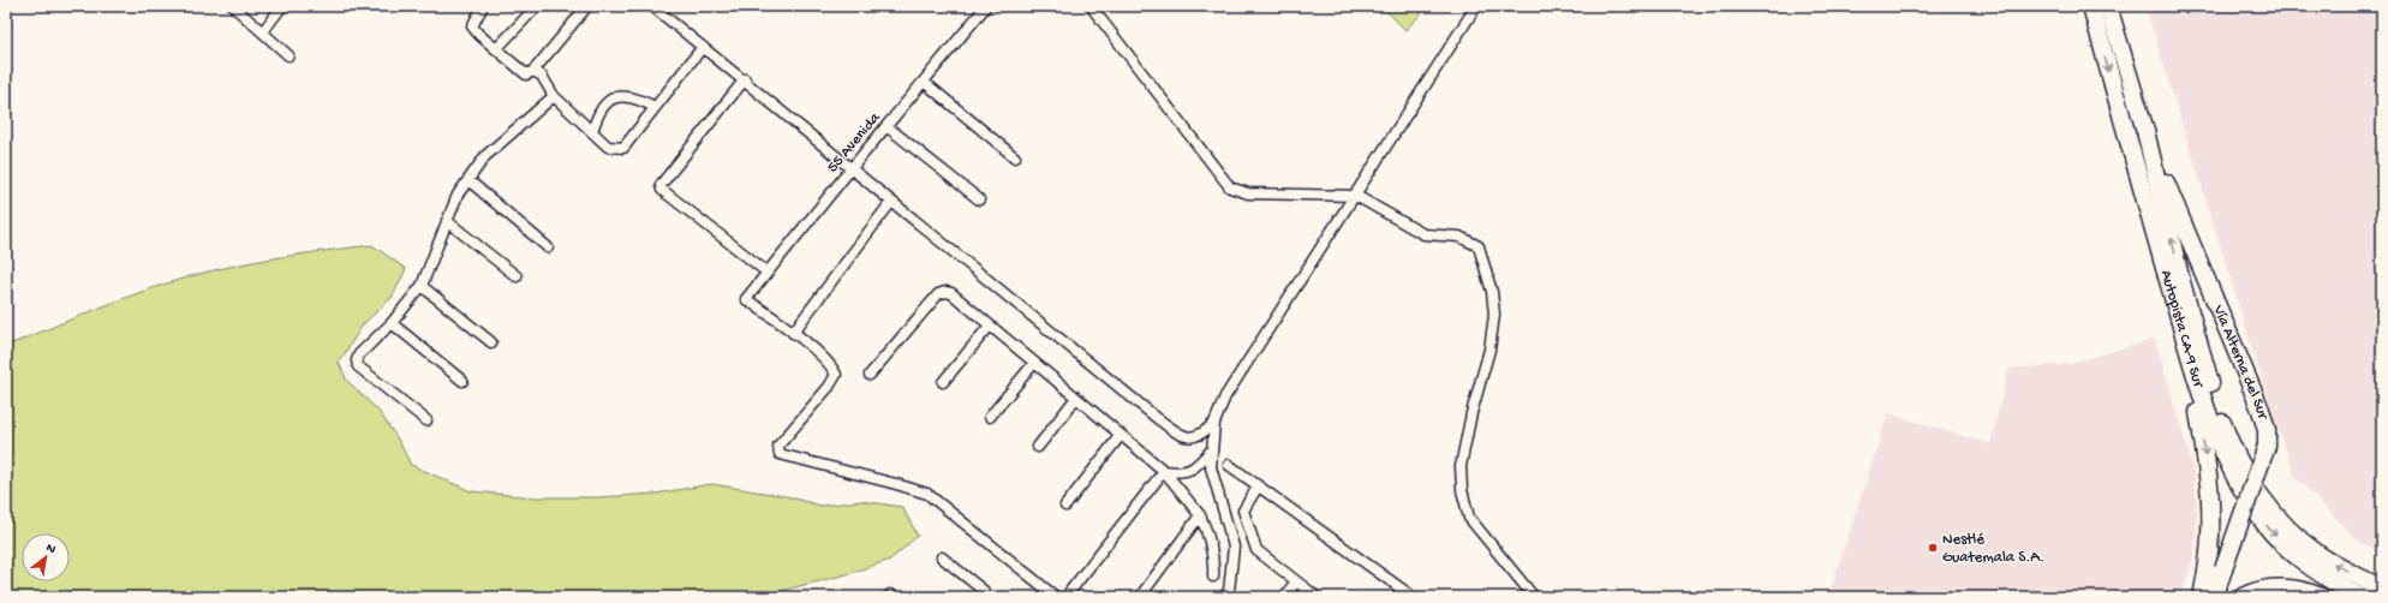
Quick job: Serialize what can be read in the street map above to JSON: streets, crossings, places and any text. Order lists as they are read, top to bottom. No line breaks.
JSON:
{"streets":{"highway":["Autopista CA-9 Sur","Vía Alterna del Sur"],"street":["55 Avenida"]},"crossings":[["Autopista CA-9 Sur","Vía Alterna del Sur"]],"places":["Nestlé Guatemala S.A."],"north":"top right"}
